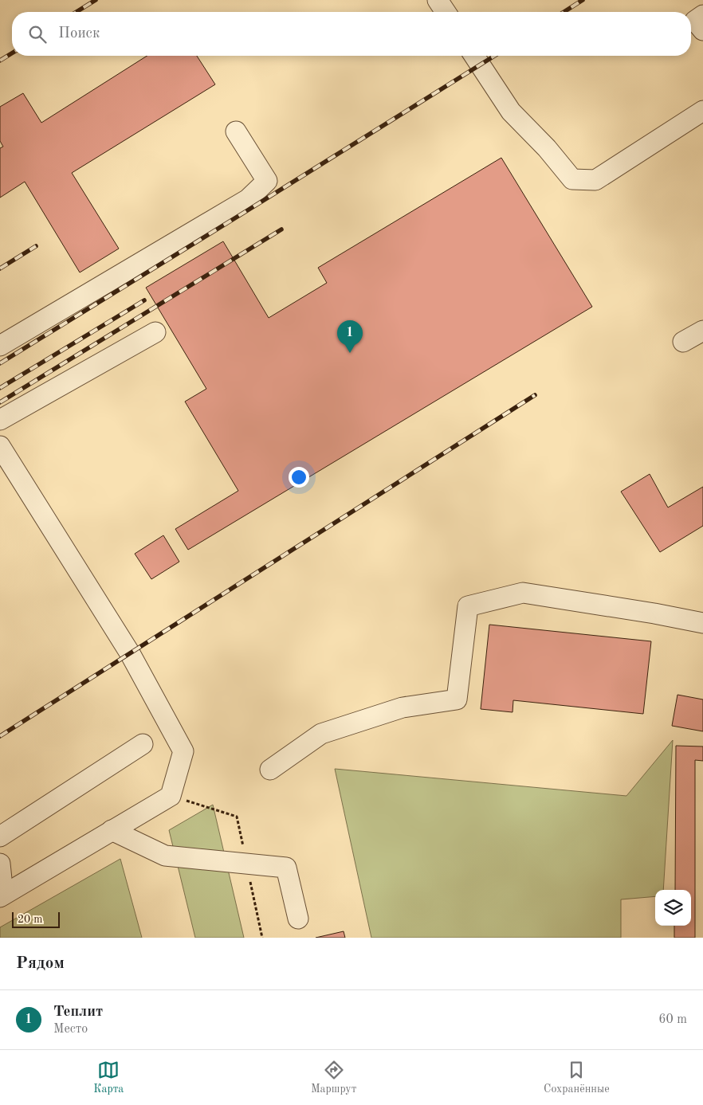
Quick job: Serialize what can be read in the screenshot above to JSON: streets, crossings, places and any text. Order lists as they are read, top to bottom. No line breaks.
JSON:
{"scale_bar":"20 m","page":{"search":"Поиск","pins":"1","scale":"20 m","heading":"Рядом","list":[{"mark":"1","name":"Теплит","note":"Место","value":"60 m"}],"nav":["Карта","Маршрут","Сохранённые"]}}
